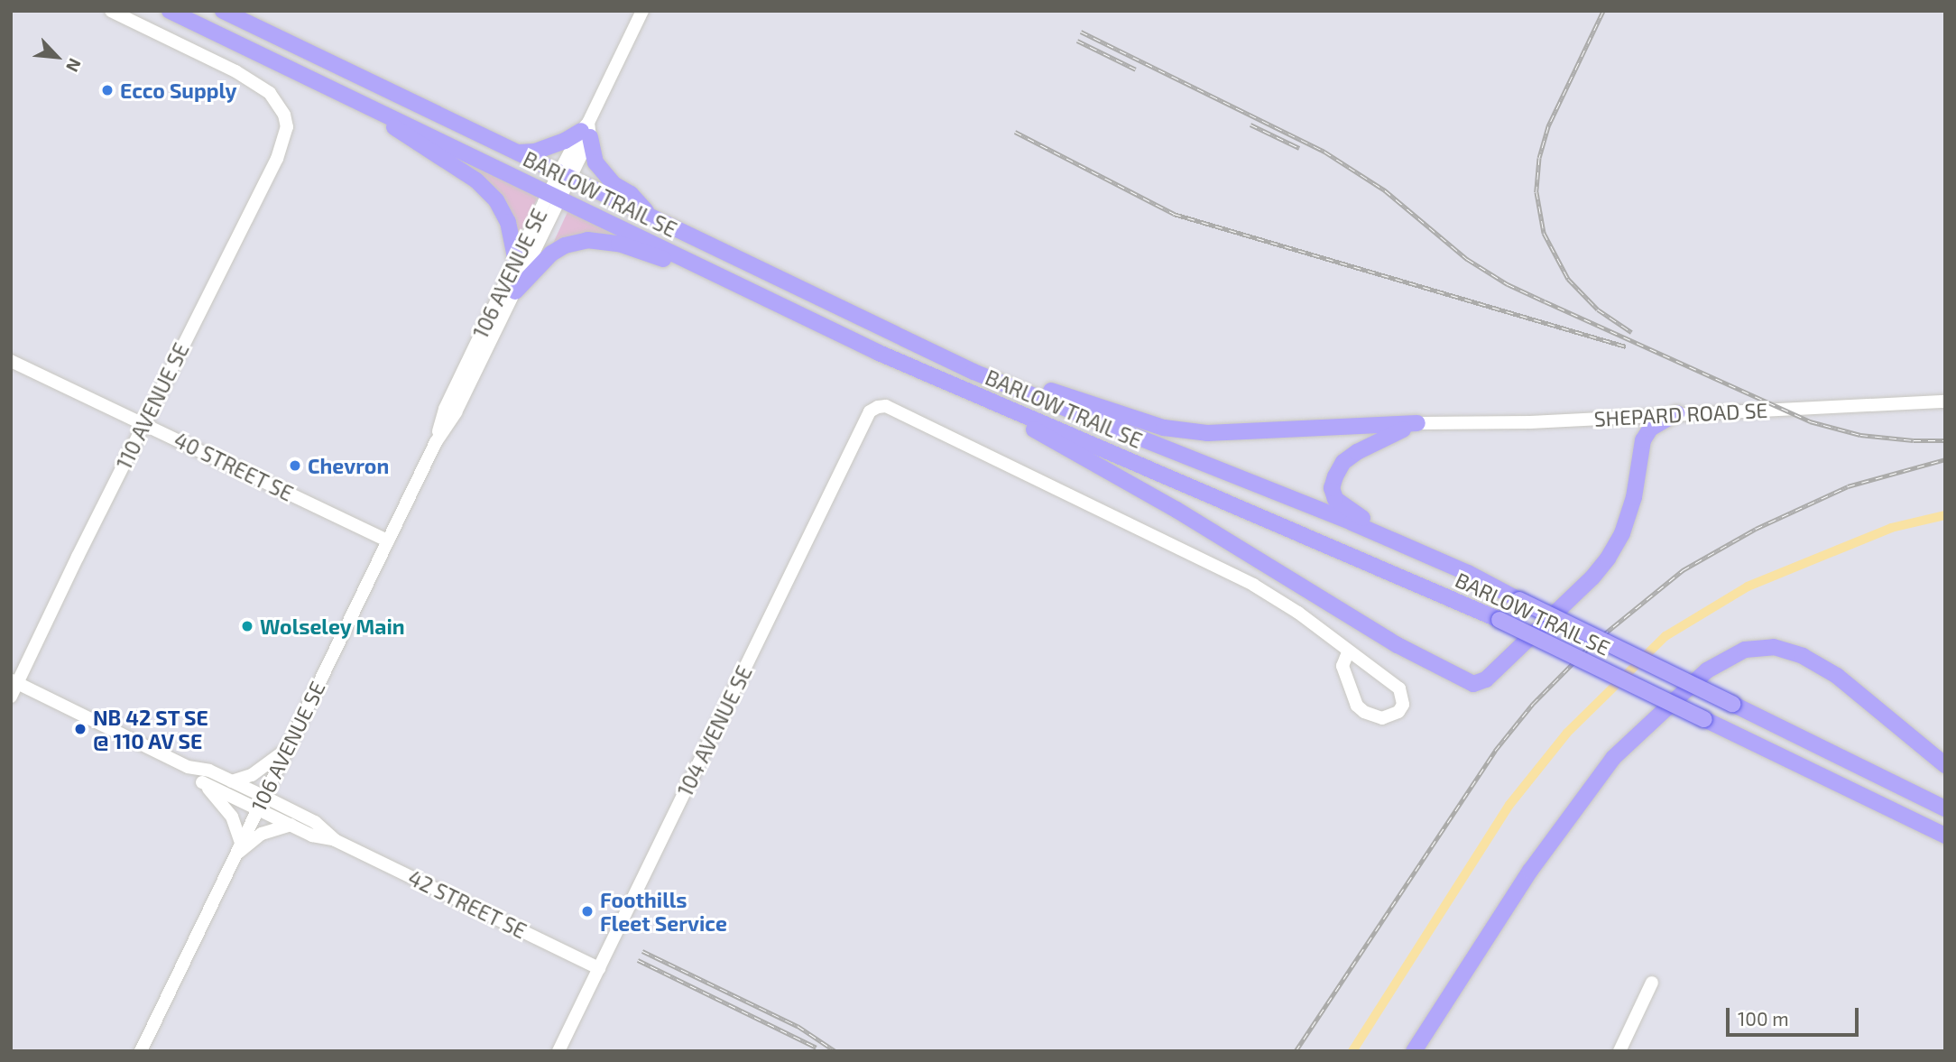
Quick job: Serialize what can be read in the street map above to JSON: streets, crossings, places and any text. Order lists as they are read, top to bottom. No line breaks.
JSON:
{"streets":{"main road":["BARLOW TRAIL SE"],"street":["106 AVENUE SE","110 AVENUE SE","SHEPARD ROAD SE","40 STREET SE","104 AVENUE SE","42 STREET SE"]},"crossings":[["BARLOW TRAIL SE","106 AVENUE SE"],["106 AVENUE SE","40 STREET SE"],["106 AVENUE SE","42 STREET SE"],["110 AVENUE SE","40 STREET SE"],["110 AVENUE SE","42 STREET SE"],["104 AVENUE SE","42 STREET SE"]],"places":["Ecco Supply","Chevron","Wolseley Main","NB 42 ST SE @ 110 AV SE","Foothills Fleet Service"],"scale_bar":"100 m","north":"bottom right"}
